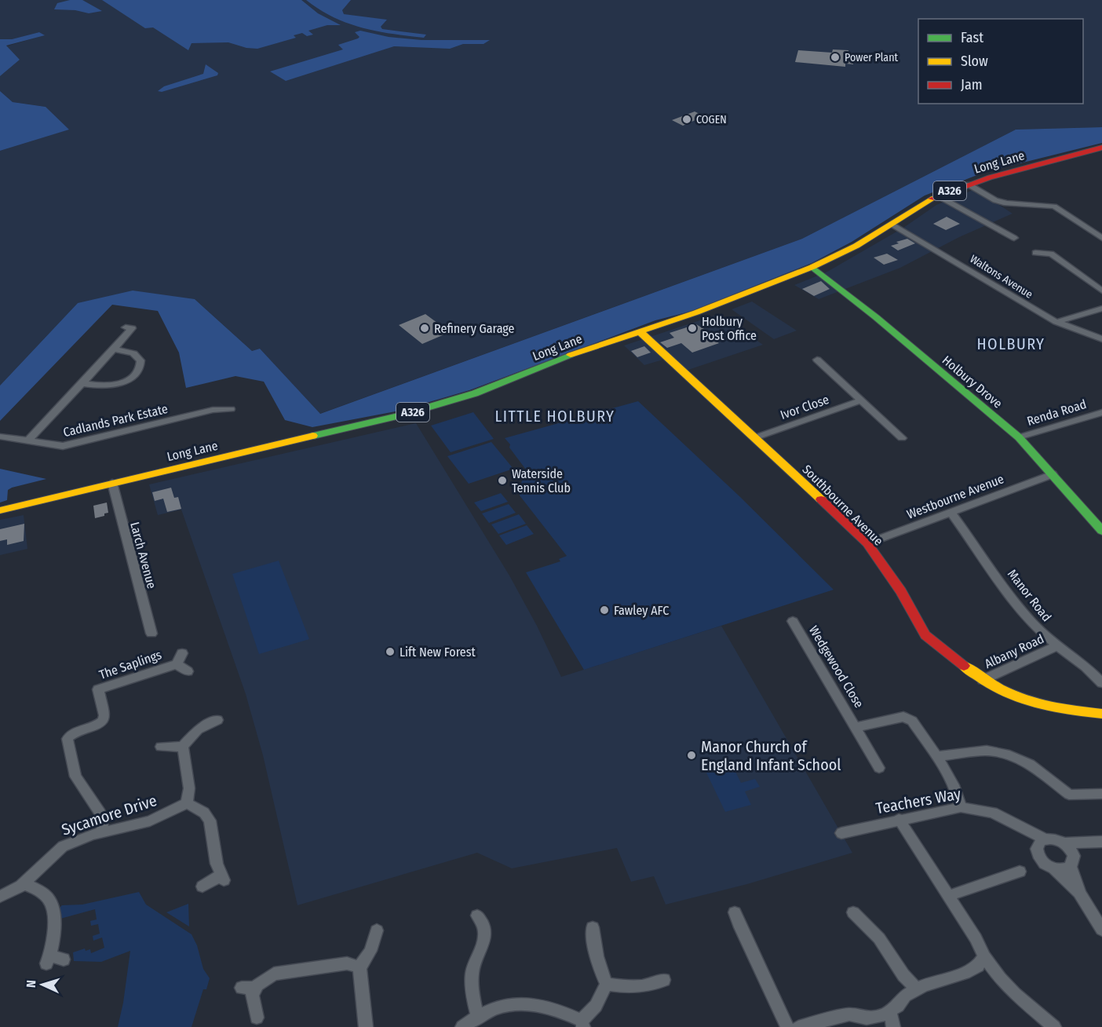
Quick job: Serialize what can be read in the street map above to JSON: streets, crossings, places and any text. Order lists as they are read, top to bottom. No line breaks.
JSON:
{"streets":{"main road":["Long Lane","A326","Holbury Drove","Southbourne Avenue"],"street":["Waltons Avenue","Ivor Close","Renda Road","Cadlands Park Estate","Westbourne Avenue","Larch Avenue","Manor Road","Albany Road","The Saplings","Wedgewood Close","Teachers Way","Sycamore Drive"]},"crossings":[["Long Lane","Waltons Avenue"],["Long Lane","Holbury Drove"],["Long Lane","Southbourne Avenue"],["Long Lane","Larch Avenue"],["Holbury Drove","Renda Road"],["Holbury Drove","Westbourne Avenue"],["Ivor Close","Southbourne Avenue"],["Westbourne Avenue","Southbourne Avenue"],["Westbourne Avenue","Manor Road"],["Southbourne Avenue","Albany Road"],["Manor Road","Albany Road"],["The Saplings","Sycamore Drive"],["Wedgewood Close","Teachers Way"]],"districts":["HOLBURY","LITTLE HOLBURY"],"places":["Power Plant","COGEN","Refinery Garage","Holbury Post Office","Waterside Tennis Club","Fawley AFC","Lift New Forest","Manor Church of England Infant School"],"legend":["Fast","Slow","Jam"],"north":"left"}
